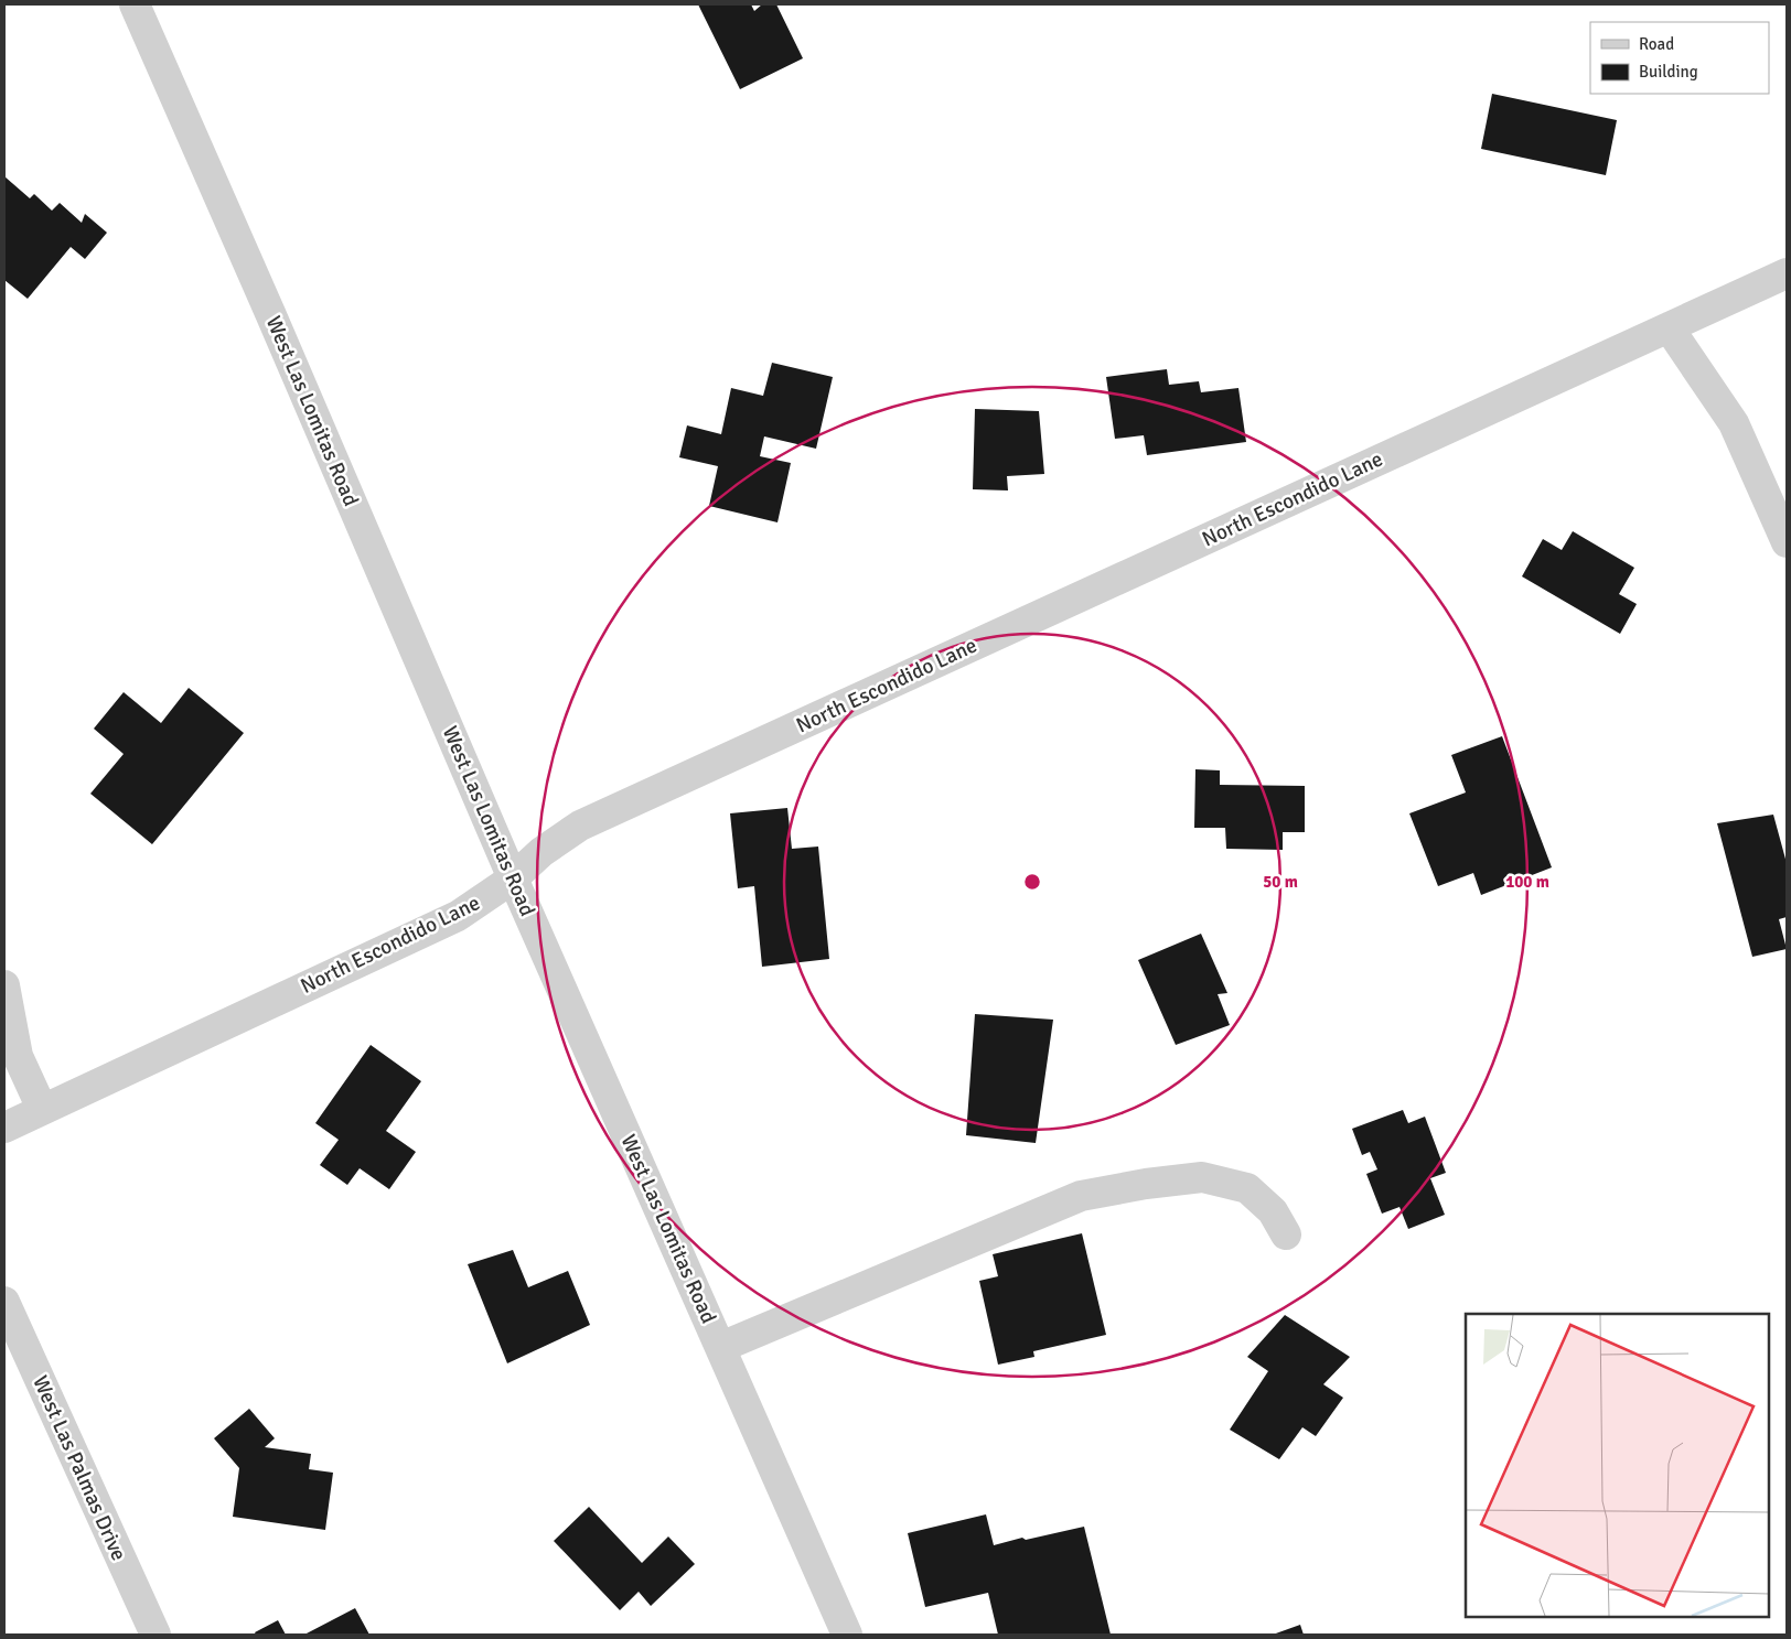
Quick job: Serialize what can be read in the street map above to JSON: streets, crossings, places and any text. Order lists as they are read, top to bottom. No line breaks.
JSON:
{"streets":{"street":["West Las Lomitas Road","North Escondido Lane","West Las Palmas Drive"]},"crossings":[["West Las Lomitas Road","North Escondido Lane"]],"legend":["Road","Building"],"rings":["50 m","100 m"]}
